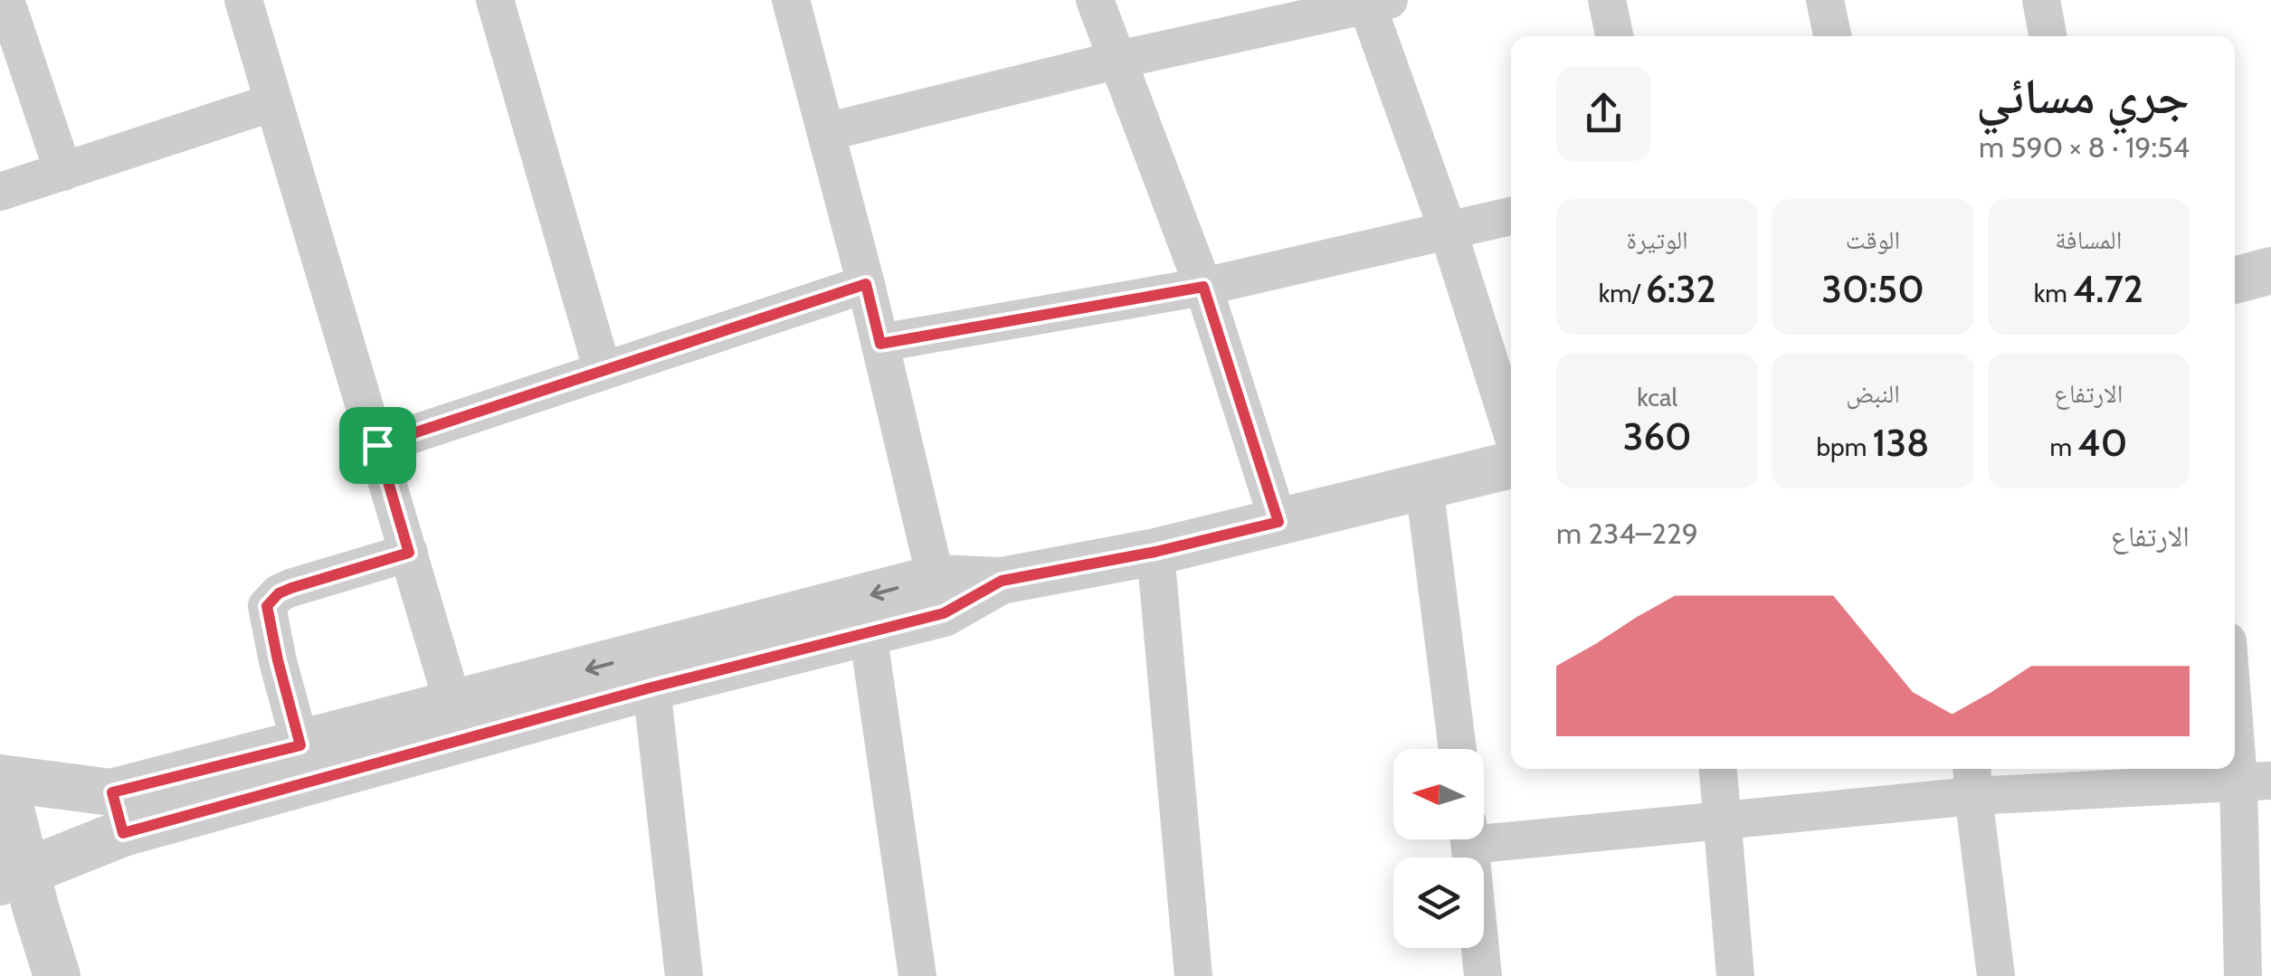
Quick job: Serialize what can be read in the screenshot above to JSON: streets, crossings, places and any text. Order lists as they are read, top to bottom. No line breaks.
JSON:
{"north":"left","page":{"heading":["جري مسائي","19:54 · 8 × 590 m"],"stats":[["المسافة","4.72 km"],["الوقت","30:50"],["الوتيرة","6:32 /km"],["الارتفاع","40 m"],["النبض","138 bpm"],["kcal","360"]],"chart":["الارتفاع","229–234 m"]}}
